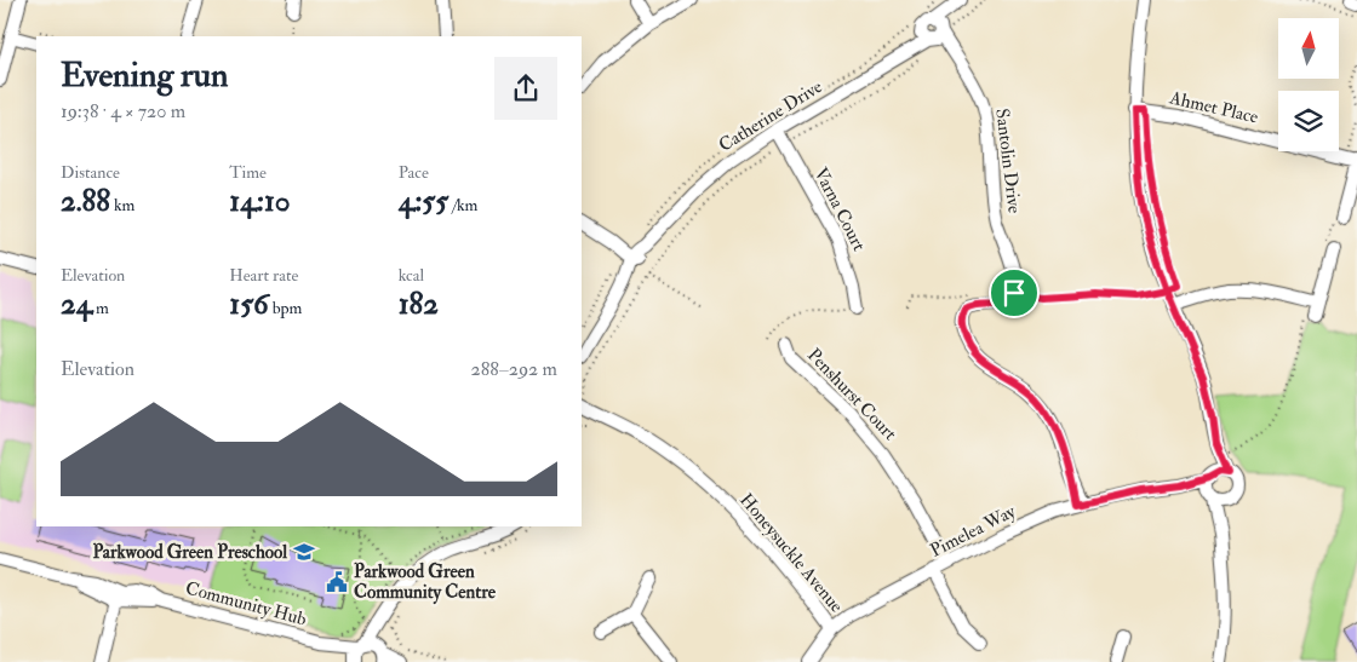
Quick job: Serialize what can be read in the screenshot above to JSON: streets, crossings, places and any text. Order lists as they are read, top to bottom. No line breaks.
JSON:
{"streets":{"street":["Ahmet Place","Catherine Drive","Santolin Drive","Varna Court","Penshurst Court","Pimelea Way","Honeysuckle Avenue","Community Hub"]},"crossings":[["Catherine Drive","Santolin Drive"],["Catherine Drive","Varna Court"],["Penshurst Court","Pimelea Way"],["Pimelea Way","Honeysuckle Avenue"]],"places":{"school or university":["Parkwood Green Preschool"],"public building":["Parkwood Green Community Centre"]},"north":"top","page":{"heading":["Evening run","19:38 · 4 × 720 m"],"stats":[["Distance","2.88 km"],["Time","14:10"],["Pace","4:55 /km"],["Elevation","24 m"],["Heart rate","156 bpm"],["kcal","182"]],"chart":["Elevation","288–292 m"]}}
